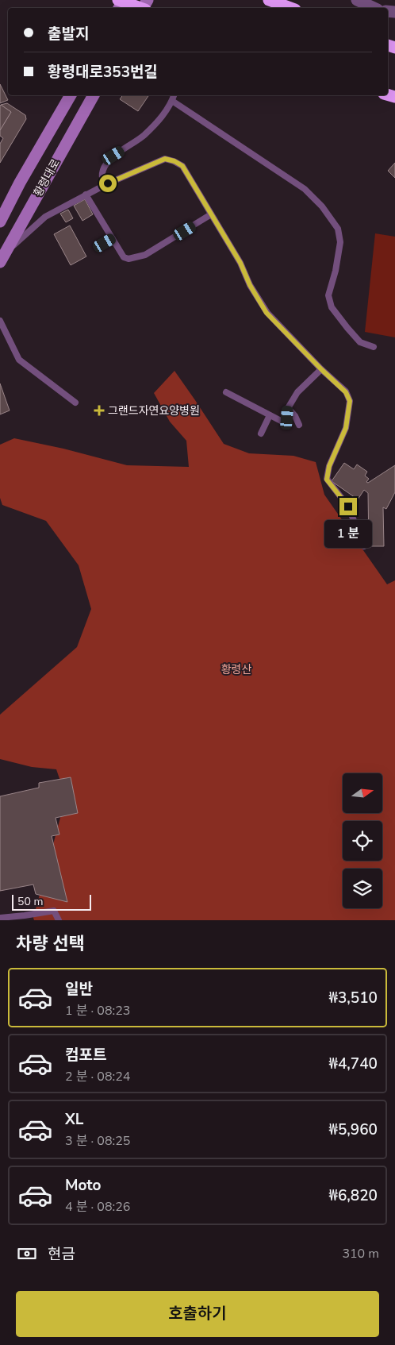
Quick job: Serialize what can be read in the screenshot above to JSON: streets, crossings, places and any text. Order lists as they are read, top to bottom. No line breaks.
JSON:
{"streets":{"main road":["황령대로"]},"parks":["황령산"],"places":{"health":["그랜드자연요양병원"]},"scale_bar":"50 m","north":"right","page":{"banner":["출발지","황령대로353번길"],"bubble":"1 분","scale":"50 m","heading":"차량 선택","list":[{"name":"일반","note":"1 분 · 08:23","value":"₩3,510"},{"name":"컴포트","note":"2 분 · 08:24","value":"₩4,740"},{"name":"XL","note":"3 분 · 08:25","value":"₩5,960"},{"name":"Moto","note":"4 분 · 08:26","value":"₩6,820"}],"pay":["현금","310 m"],"buttons":"호출하기"}}
